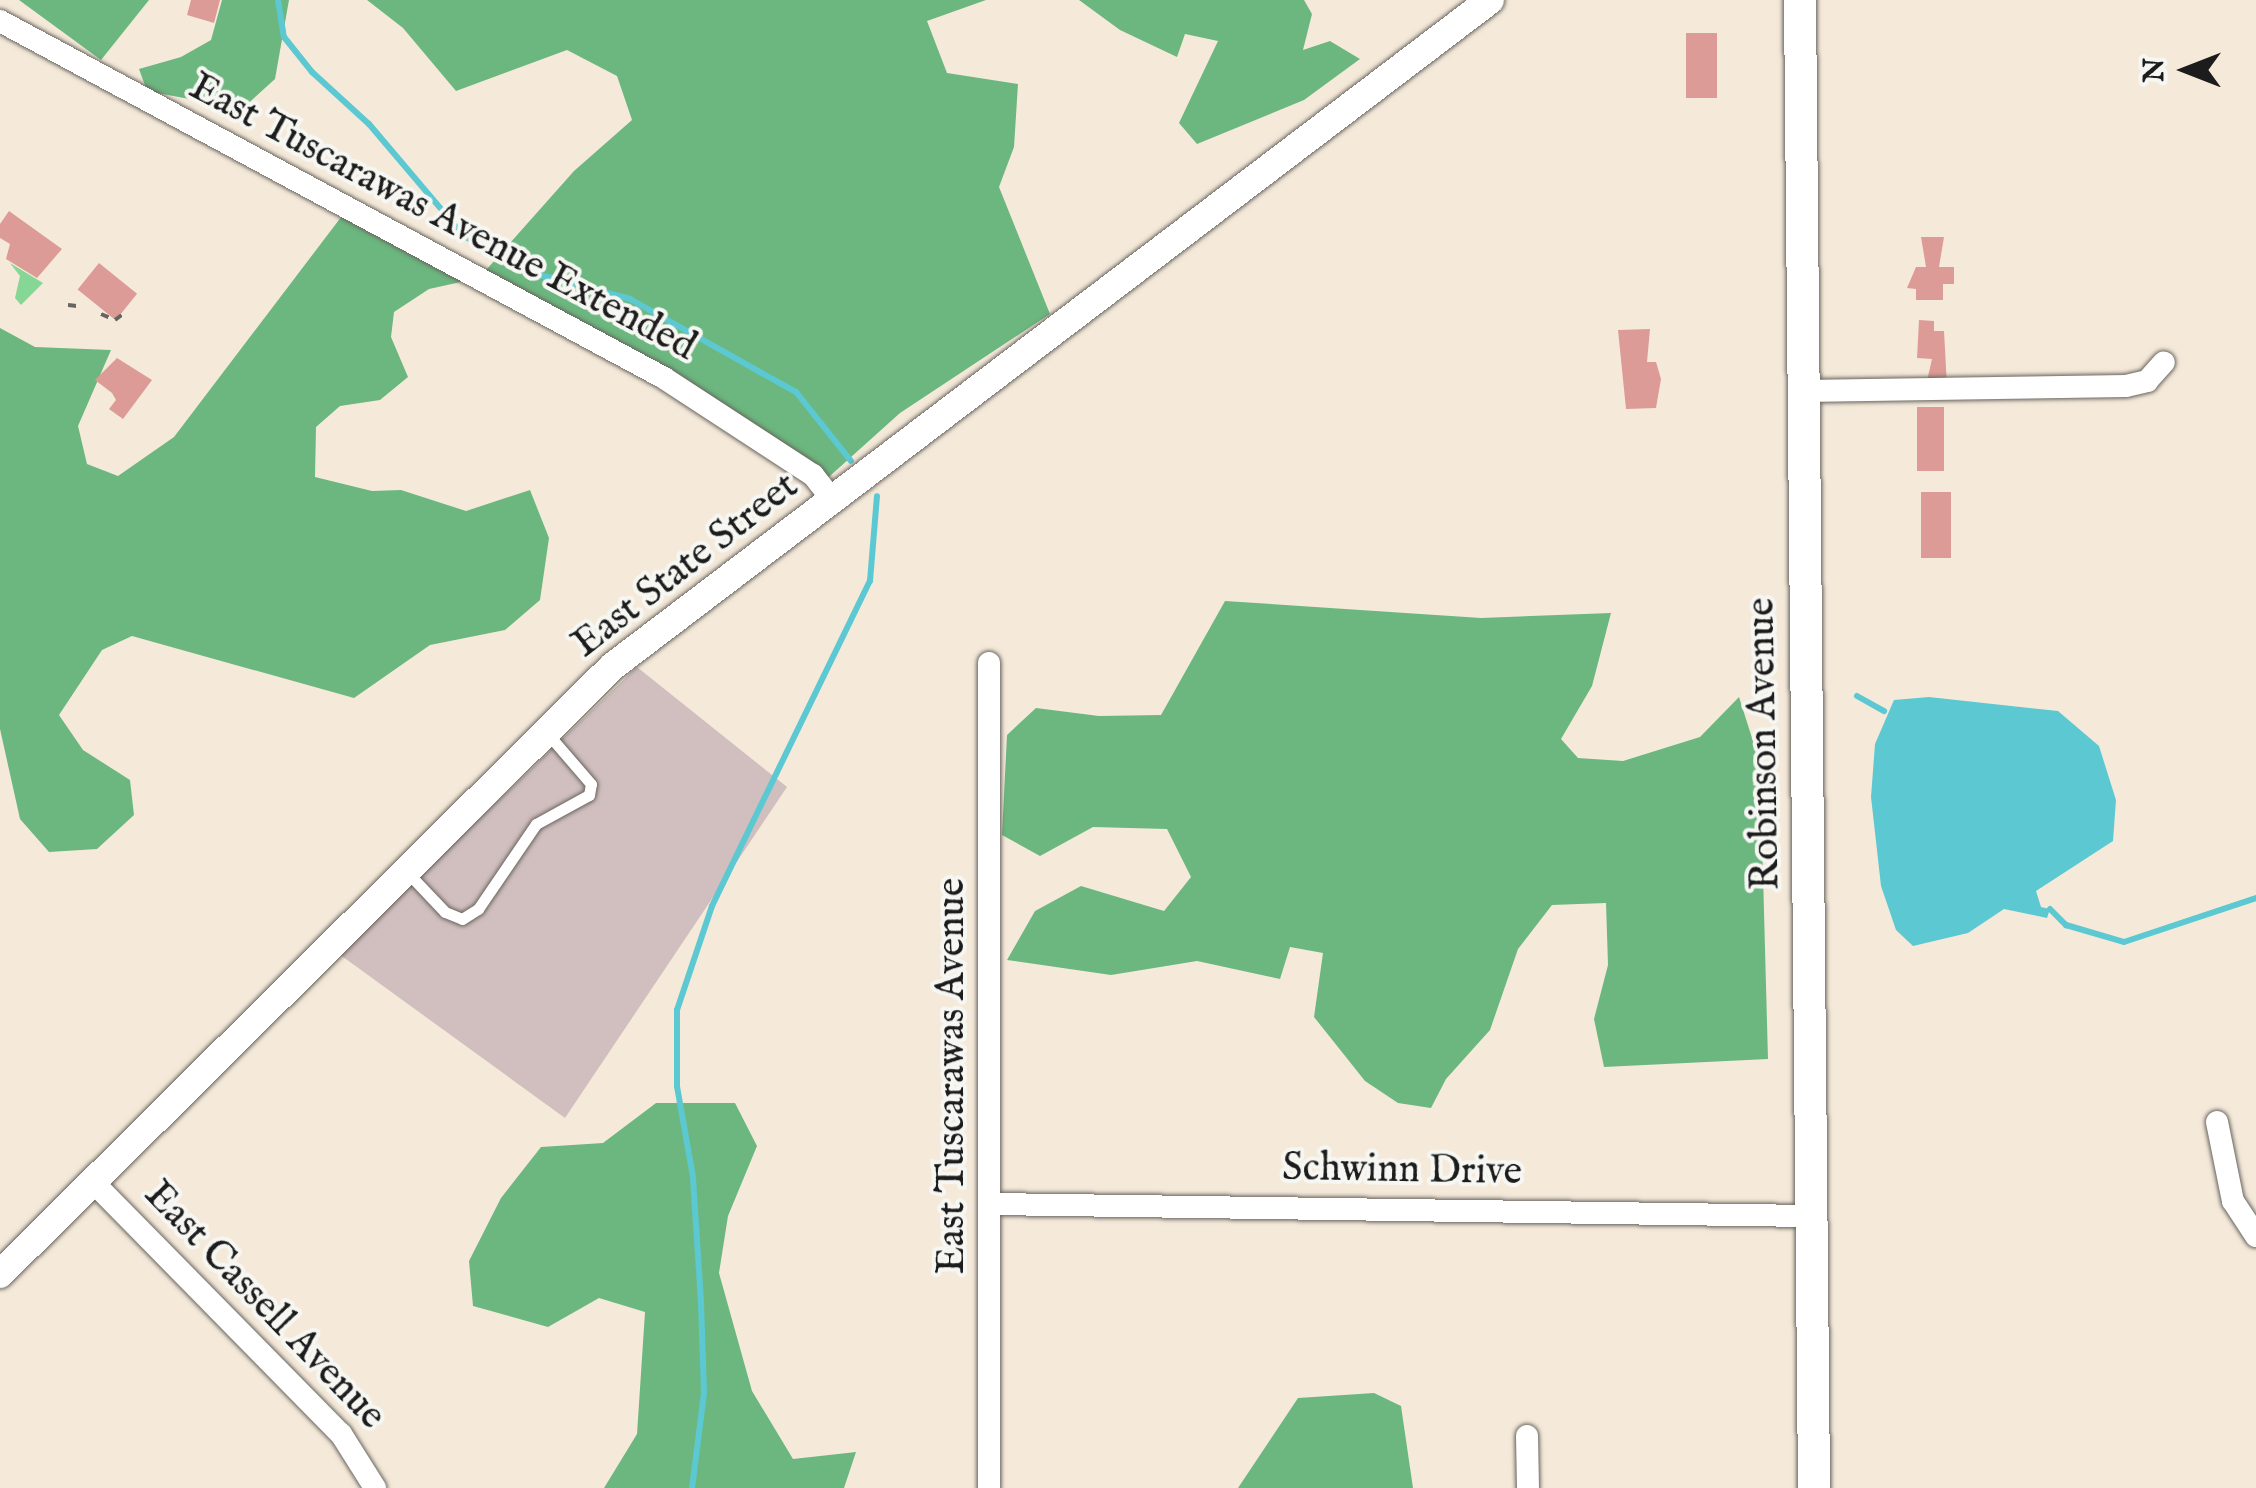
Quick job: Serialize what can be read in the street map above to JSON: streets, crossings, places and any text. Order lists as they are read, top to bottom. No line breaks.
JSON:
{"streets":{"main road":["Robinson Avenue"],"street":["East Tuscarawas Avenue Extended","East State Street","East Tuscarawas Avenue","Schwinn Drive","East Cassell Avenue"]},"crossings":[["East Tuscarawas Avenue Extended","East State Street"],["East State Street","East Cassell Avenue"],["Robinson Avenue","Schwinn Drive"],["East Tuscarawas Avenue","Schwinn Drive"]],"north":"left"}
